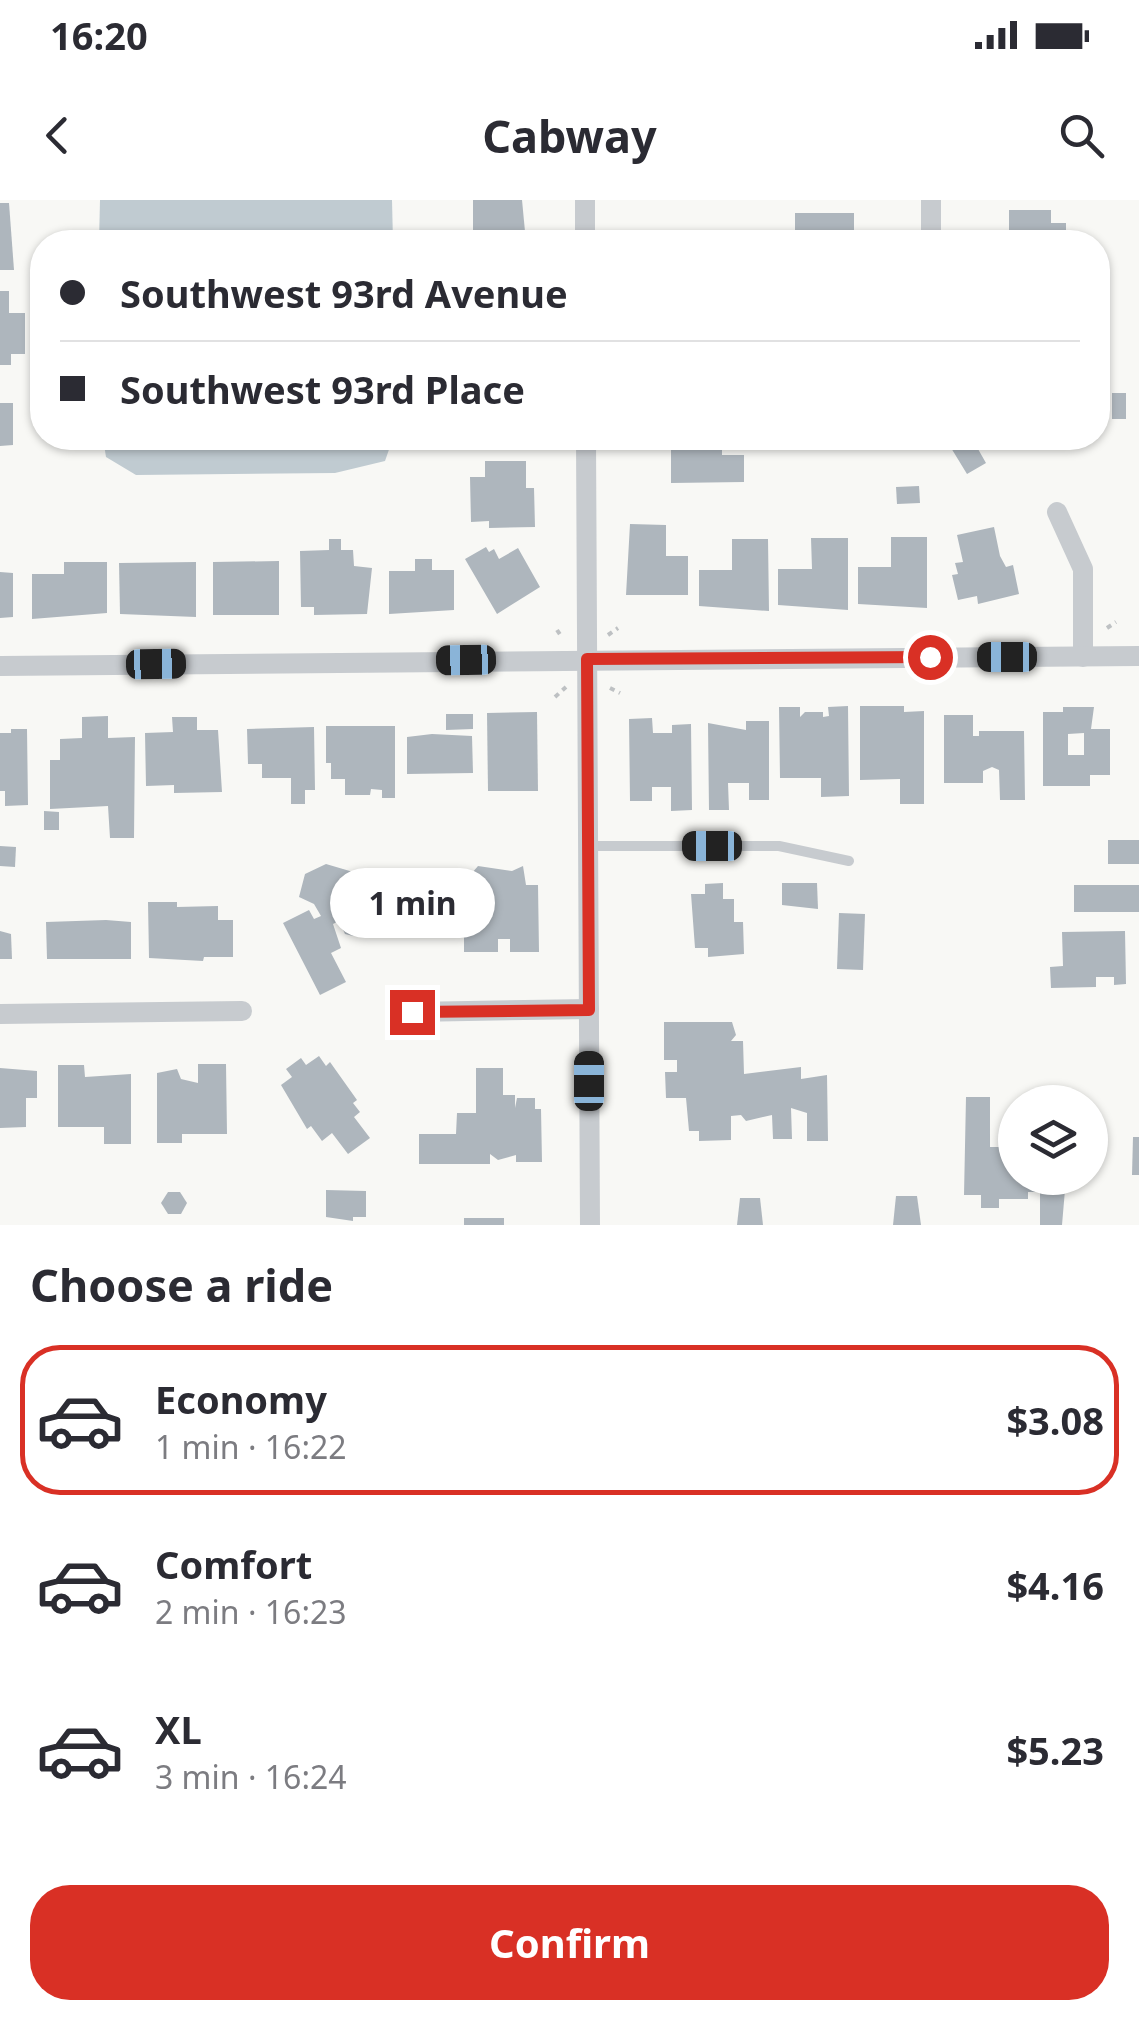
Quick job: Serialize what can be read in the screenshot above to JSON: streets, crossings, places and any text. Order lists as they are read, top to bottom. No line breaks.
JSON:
{"page":{"status":"16:20","header":"Cabway","banner":["Southwest 93rd Avenue","Southwest 93rd Place"],"bubble":"1 min","heading":"Choose a ride","list":[{"name":"Economy","note":"1 min · 16:22","value":"$3.08"},{"name":"Comfort","note":"2 min · 16:23","value":"$4.16"},{"name":"XL","note":"3 min · 16:24","value":"$5.23"}],"buttons":"Confirm"}}
